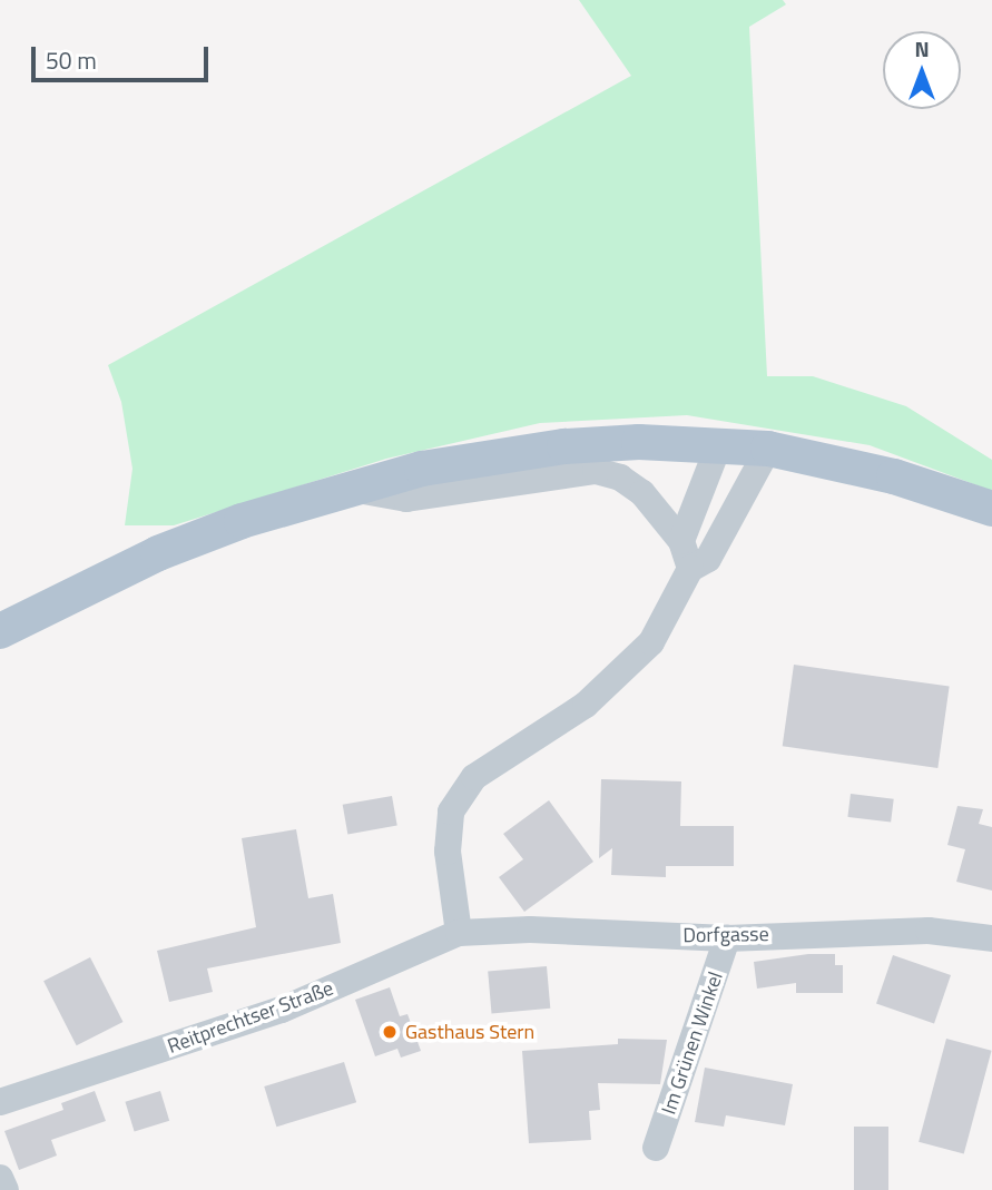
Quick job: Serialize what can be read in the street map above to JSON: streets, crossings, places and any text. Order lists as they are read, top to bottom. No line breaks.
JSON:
{"streets":{"street":["Dorfgasse","Reitprechtser Straße","Im Grünen Winkel"]},"crossings":[["Dorfgasse","Reitprechtser Straße"],["Dorfgasse","Im Grünen Winkel"]],"places":["Gasthaus Stern"],"scale_bar":"50 m","north":"top"}
